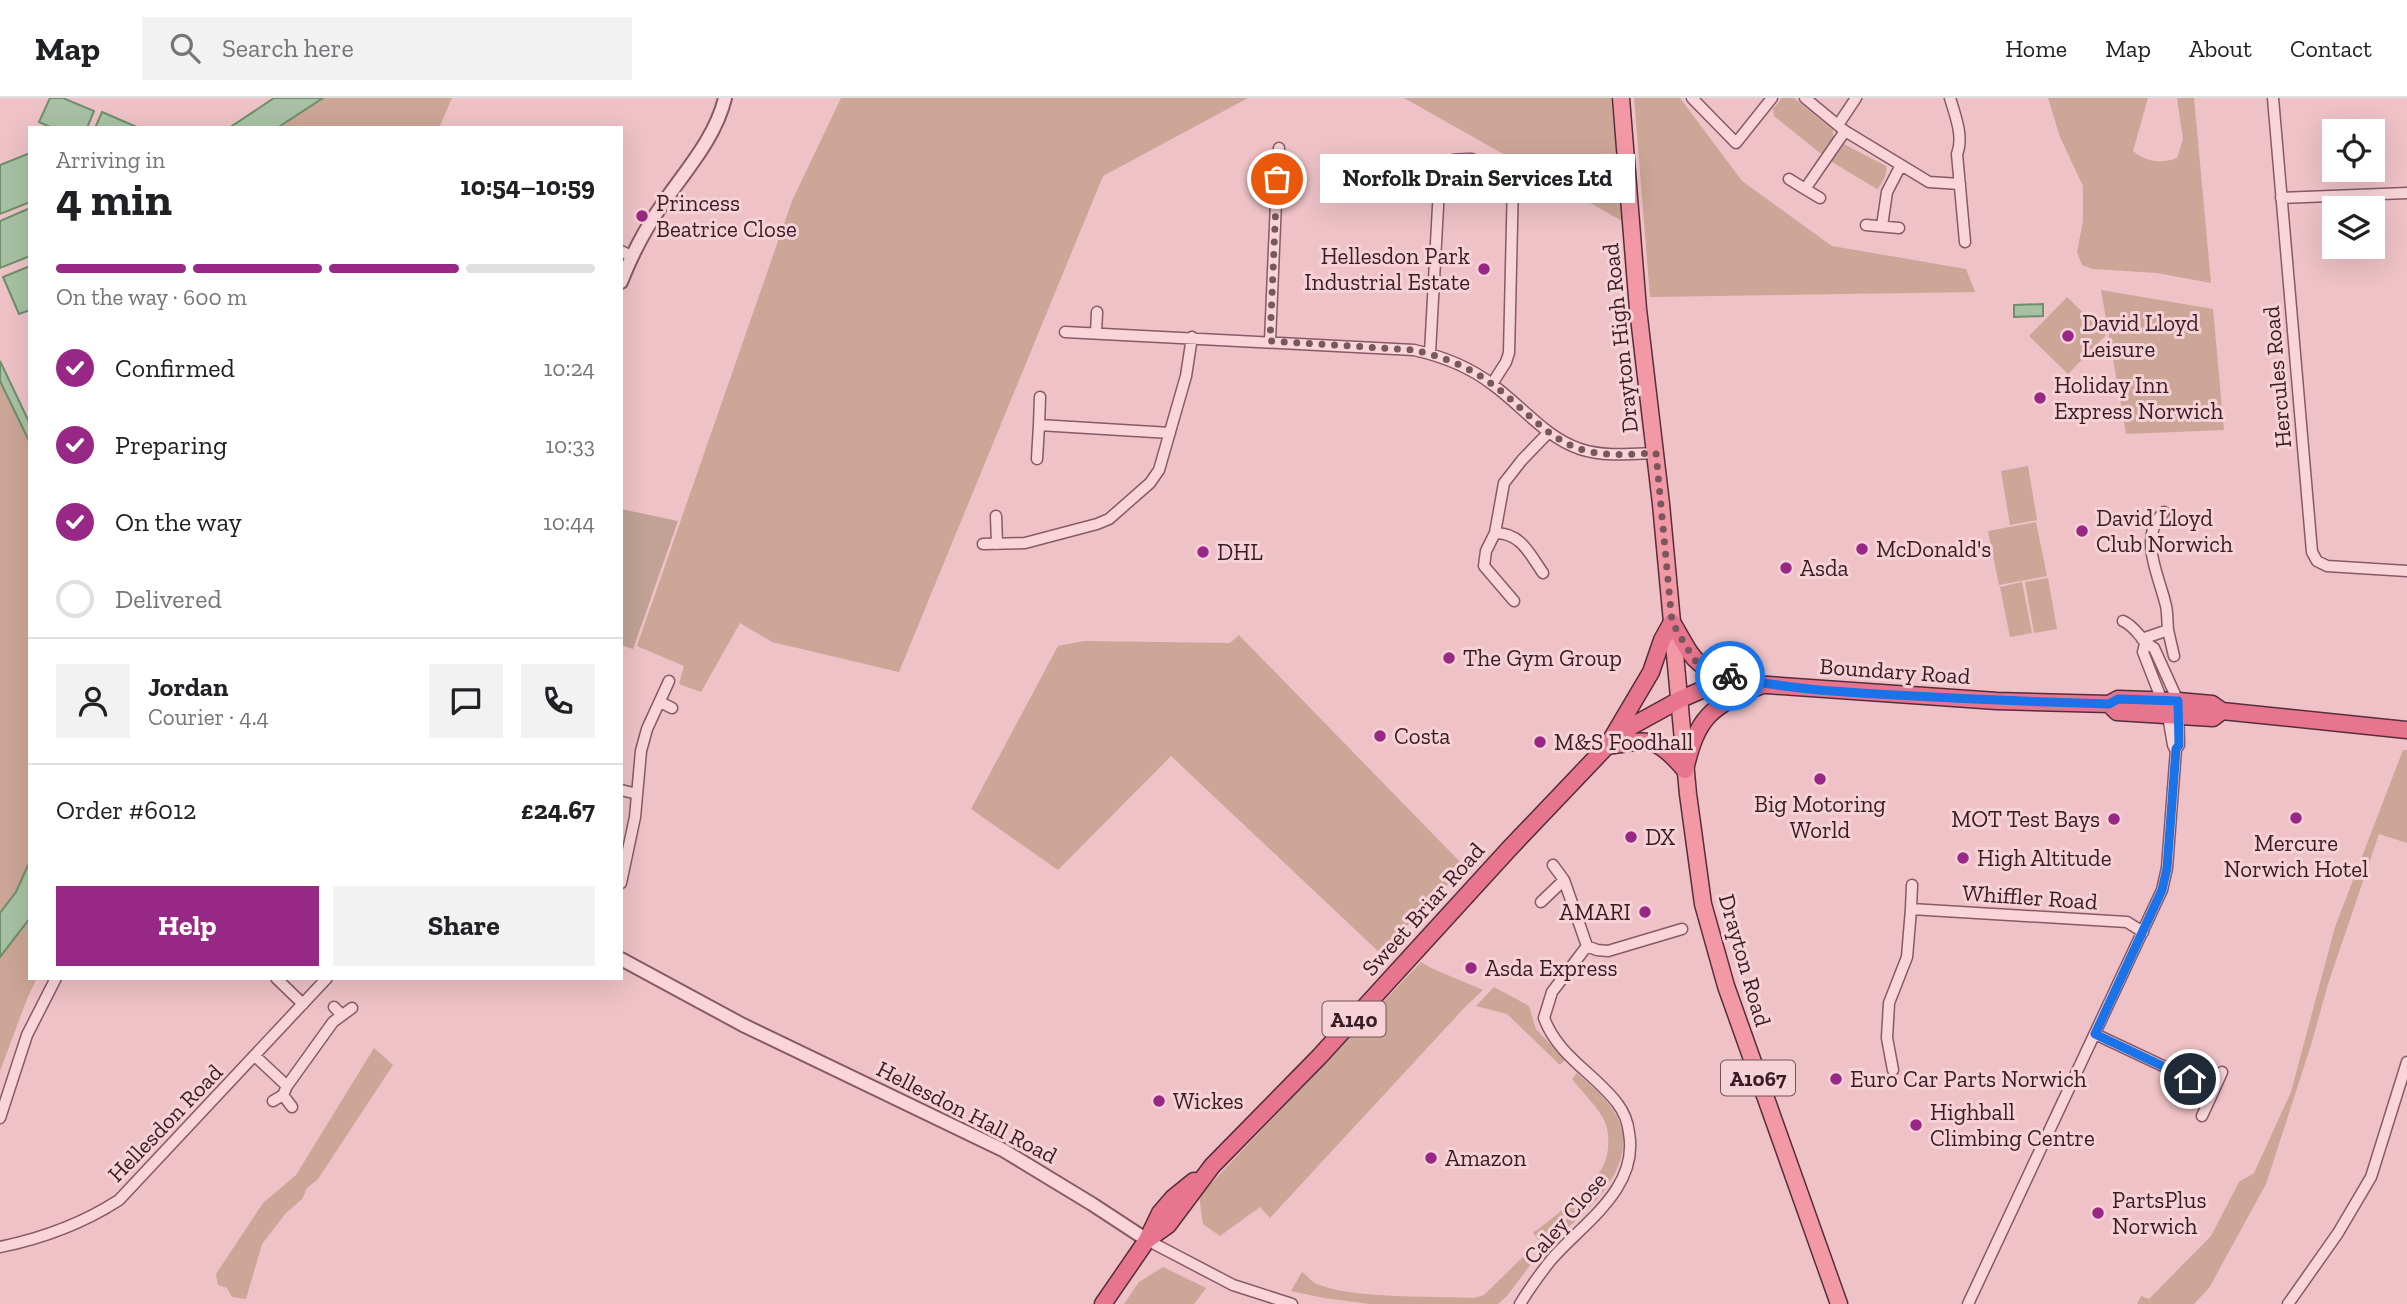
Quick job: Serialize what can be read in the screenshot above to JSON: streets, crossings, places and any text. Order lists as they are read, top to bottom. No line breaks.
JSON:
{"streets":{"highway":["Boundary Road","Sweet Briar Road","A140","A1067"],"main road":["Drayton High Road","Drayton Road"],"street":["Hercules Road","Whiffler Road","Hellesdon Hall Road","Hellesdon Road","Caley Close"]},"crossings":[["Drayton High Road","Boundary Road"],["Drayton High Road","Sweet Briar Road"],["Drayton High Road","Drayton Road"],["Drayton High Road","A140"],["Drayton High Road","A1067"],["Boundary Road","Sweet Briar Road"],["Boundary Road","Drayton Road"],["Boundary Road","A140"],["Boundary Road","A1067"],["Sweet Briar Road","Drayton Road"],["Sweet Briar Road","A140"],["Sweet Briar Road","Hellesdon Hall Road"],["Drayton Road","A140"],["A140","A1067"]],"places":["Norfolk Drain Services Ltd","Princess Beatrice Close","Hellesdon Park Industrial Estate","David Lloyd Leisure","Holiday Inn Express Norwich","David Lloyd Club Norwich","McDonald's","DHL","Asda","The Gym Group","Costa","M&S Foodhall","Big Motoring World","Mercure Norwich Hotel","MOT Test Bays","DX","High Altitude","AMARI","Asda Express","Euro Car Parts Norwich","Wickes","Highball Climbing Centre","Amazon","PartsPlus Norwich"],"page":{"header":"Map","search":"Search here","nav":["Home","Map","About","Contact"],"heading":["4 min","Arriving in","10:54–10:59"],"panel":["Jordan","Courier · 4.4","Order #6012","£24.67"],"bubble":"Norfolk Drain Services Ltd","bar":"On the way · 600 m","list":[["Confirmed","10:24"],["Preparing","10:33"],["On the way","10:44"],"Delivered"],"buttons":["Help","Share"]}}
